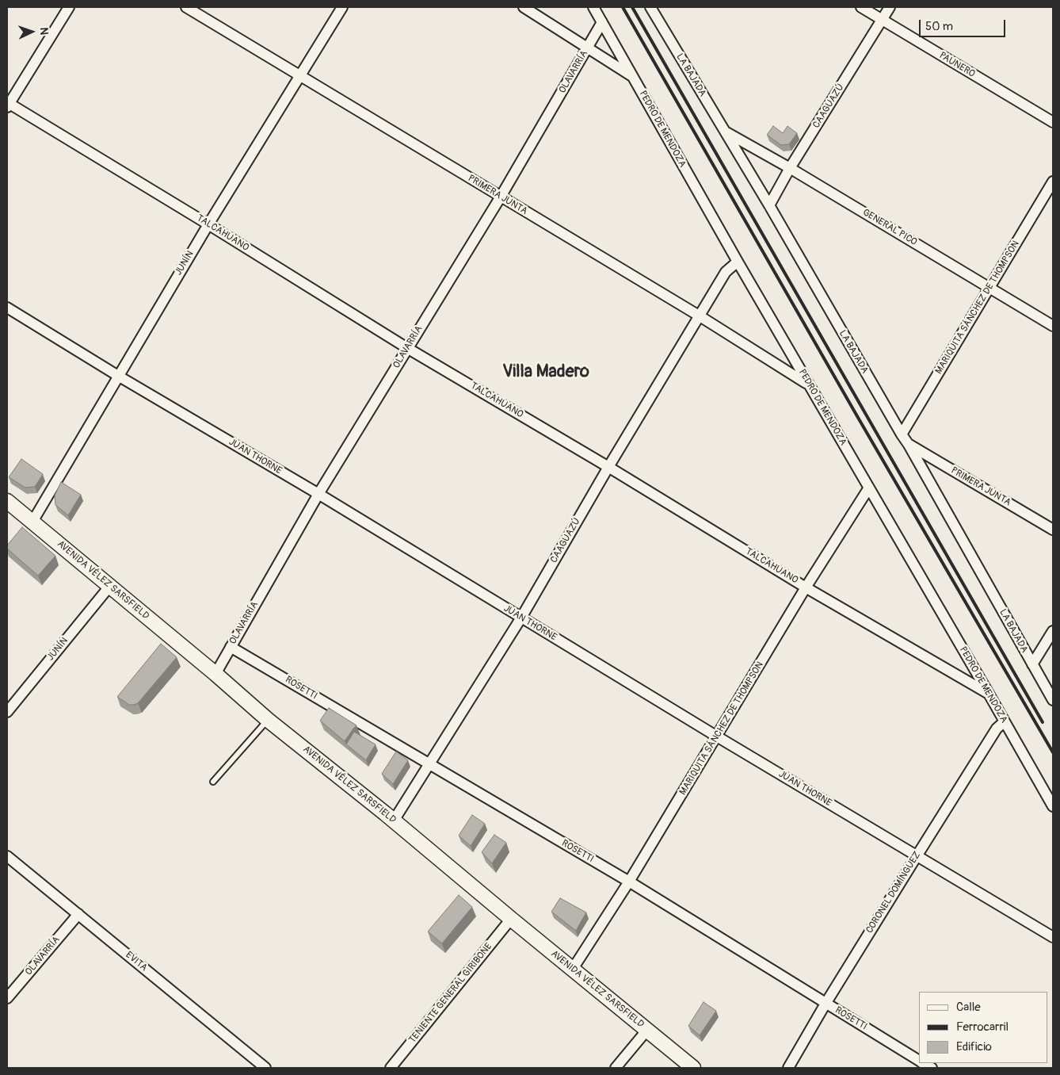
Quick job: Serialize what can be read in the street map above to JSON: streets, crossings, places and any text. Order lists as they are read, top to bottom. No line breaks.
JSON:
{"streets":{"main road":["AVENIDA VÉLEZ SARSFIELD"],"street":["PAUNERO","OLAVARRÍA","LA BAJADA","CAAGUAZÚ","PEDRO DE MENDOZA","PRIMERA JUNTA","GENERAL PICO","TALCAHUANO","JUNÍN","MARIQUITA SÁNCHEZ DE THOMPSON","JUAN THORNE","ROSETTI","CORONEL DOMÍNGUEZ","EVITA","TENIENTE GENERAL GIRIBONE"]},"crossings":[["PAUNERO","CAAGUAZÚ"],["OLAVARRÍA","PEDRO DE MENDOZA"],["OLAVARRÍA","PRIMERA JUNTA"],["OLAVARRÍA","TALCAHUANO"],["OLAVARRÍA","JUAN THORNE"],["OLAVARRÍA","AVENIDA VÉLEZ SARSFIELD"],["OLAVARRÍA","ROSETTI"],["OLAVARRÍA","EVITA"],["LA BAJADA","CAAGUAZÚ"],["LA BAJADA","PRIMERA JUNTA"],["LA BAJADA","GENERAL PICO"],["LA BAJADA","MARIQUITA SÁNCHEZ DE THOMPSON"],["CAAGUAZÚ","PEDRO DE MENDOZA"],["CAAGUAZÚ","PRIMERA JUNTA"],["CAAGUAZÚ","GENERAL PICO"],["CAAGUAZÚ","TALCAHUANO"],["CAAGUAZÚ","JUAN THORNE"],["CAAGUAZÚ","AVENIDA VÉLEZ SARSFIELD"],["CAAGUAZÚ","ROSETTI"],["PEDRO DE MENDOZA","PRIMERA JUNTA"],["PEDRO DE MENDOZA","TALCAHUANO"],["PEDRO DE MENDOZA","MARIQUITA SÁNCHEZ DE THOMPSON"],["PEDRO DE MENDOZA","CORONEL DOMÍNGUEZ"],["PRIMERA JUNTA","JUNÍN"],["GENERAL PICO","MARIQUITA SÁNCHEZ DE THOMPSON"],["TALCAHUANO","JUNÍN"],["TALCAHUANO","MARIQUITA SÁNCHEZ DE THOMPSON"],["JUNÍN","JUAN THORNE"],["JUNÍN","AVENIDA VÉLEZ SARSFIELD"],["MARIQUITA SÁNCHEZ DE THOMPSON","JUAN THORNE"],["MARIQUITA SÁNCHEZ DE THOMPSON","AVENIDA VÉLEZ SARSFIELD"],["MARIQUITA SÁNCHEZ DE THOMPSON","ROSETTI"],["JUAN THORNE","CORONEL DOMÍNGUEZ"],["AVENIDA VÉLEZ SARSFIELD","TENIENTE GENERAL GIRIBONE"],["ROSETTI","CORONEL DOMÍNGUEZ"]],"districts":["Villa Madero"],"legend":["Calle","Ferrocarril","Edificio"],"scale_bar":"50 m","north":"right"}
